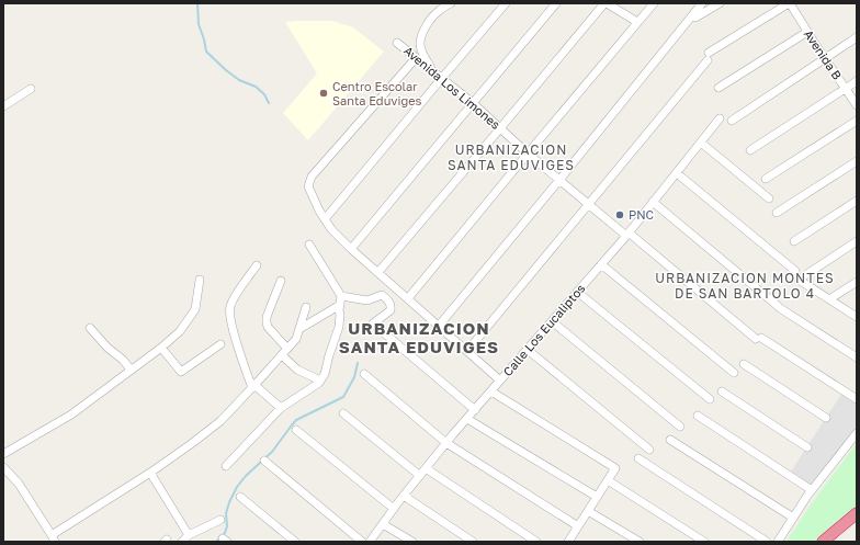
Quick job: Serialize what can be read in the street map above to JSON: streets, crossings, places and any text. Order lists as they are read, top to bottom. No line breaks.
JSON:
{"streets":{"street":["Avenida B","Avenida Los Limones","Calle Los Eucaliptos"]},"crossings":[["Avenida Los Limones","Calle Los Eucaliptos"]],"districts":["URBANIZACION SANTA EDUVIGES","URBANIZACION MONTES DE SAN BARTOLO 4","URBANIZACION SANTA EDUVIGES"],"places":["Centro Escolar Santa Eduviges","PNC"]}
